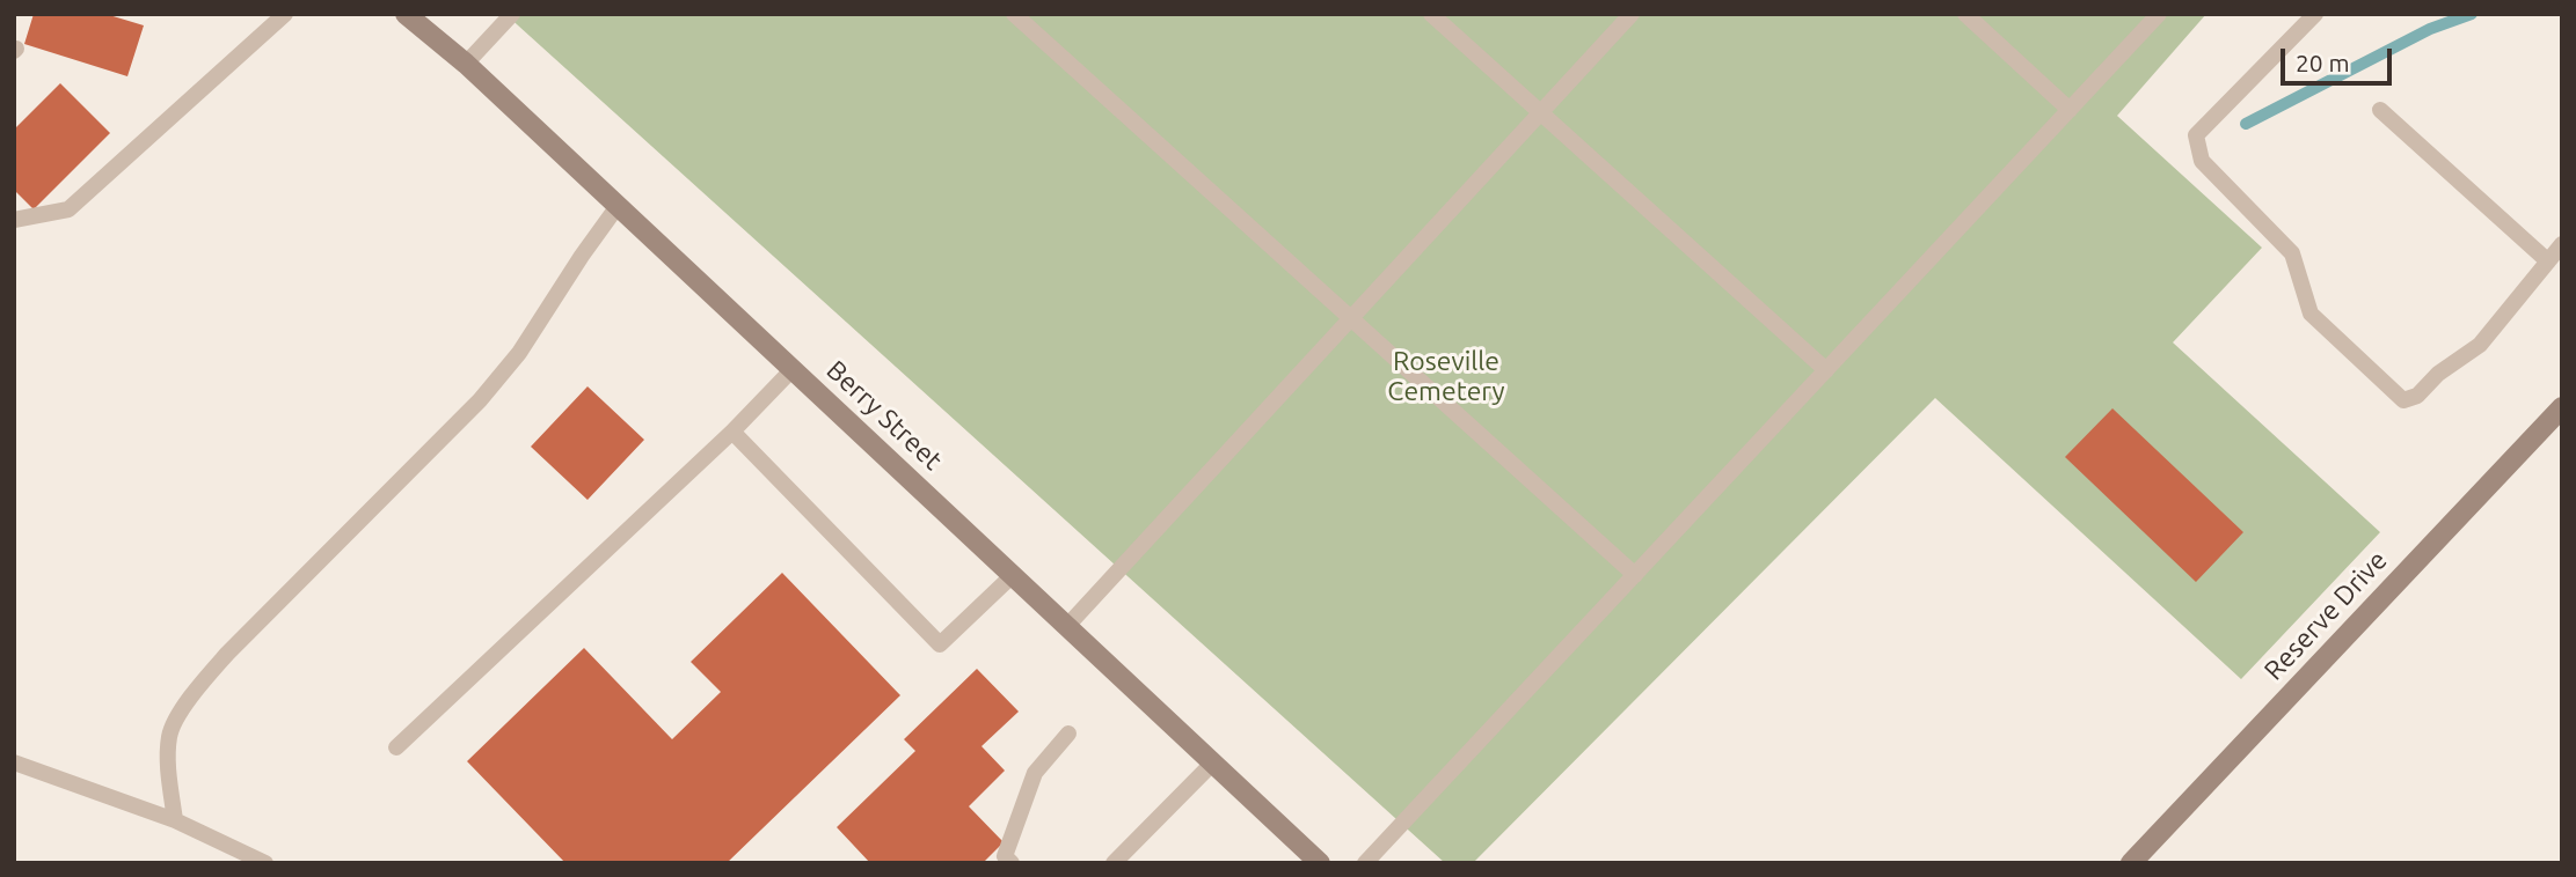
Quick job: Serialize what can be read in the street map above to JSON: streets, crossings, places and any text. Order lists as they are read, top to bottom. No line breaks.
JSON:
{"streets":{"street":["Berry Street","Reserve Drive"]},"parks":["Roseville Cemetery"],"scale_bar":"20 m"}
